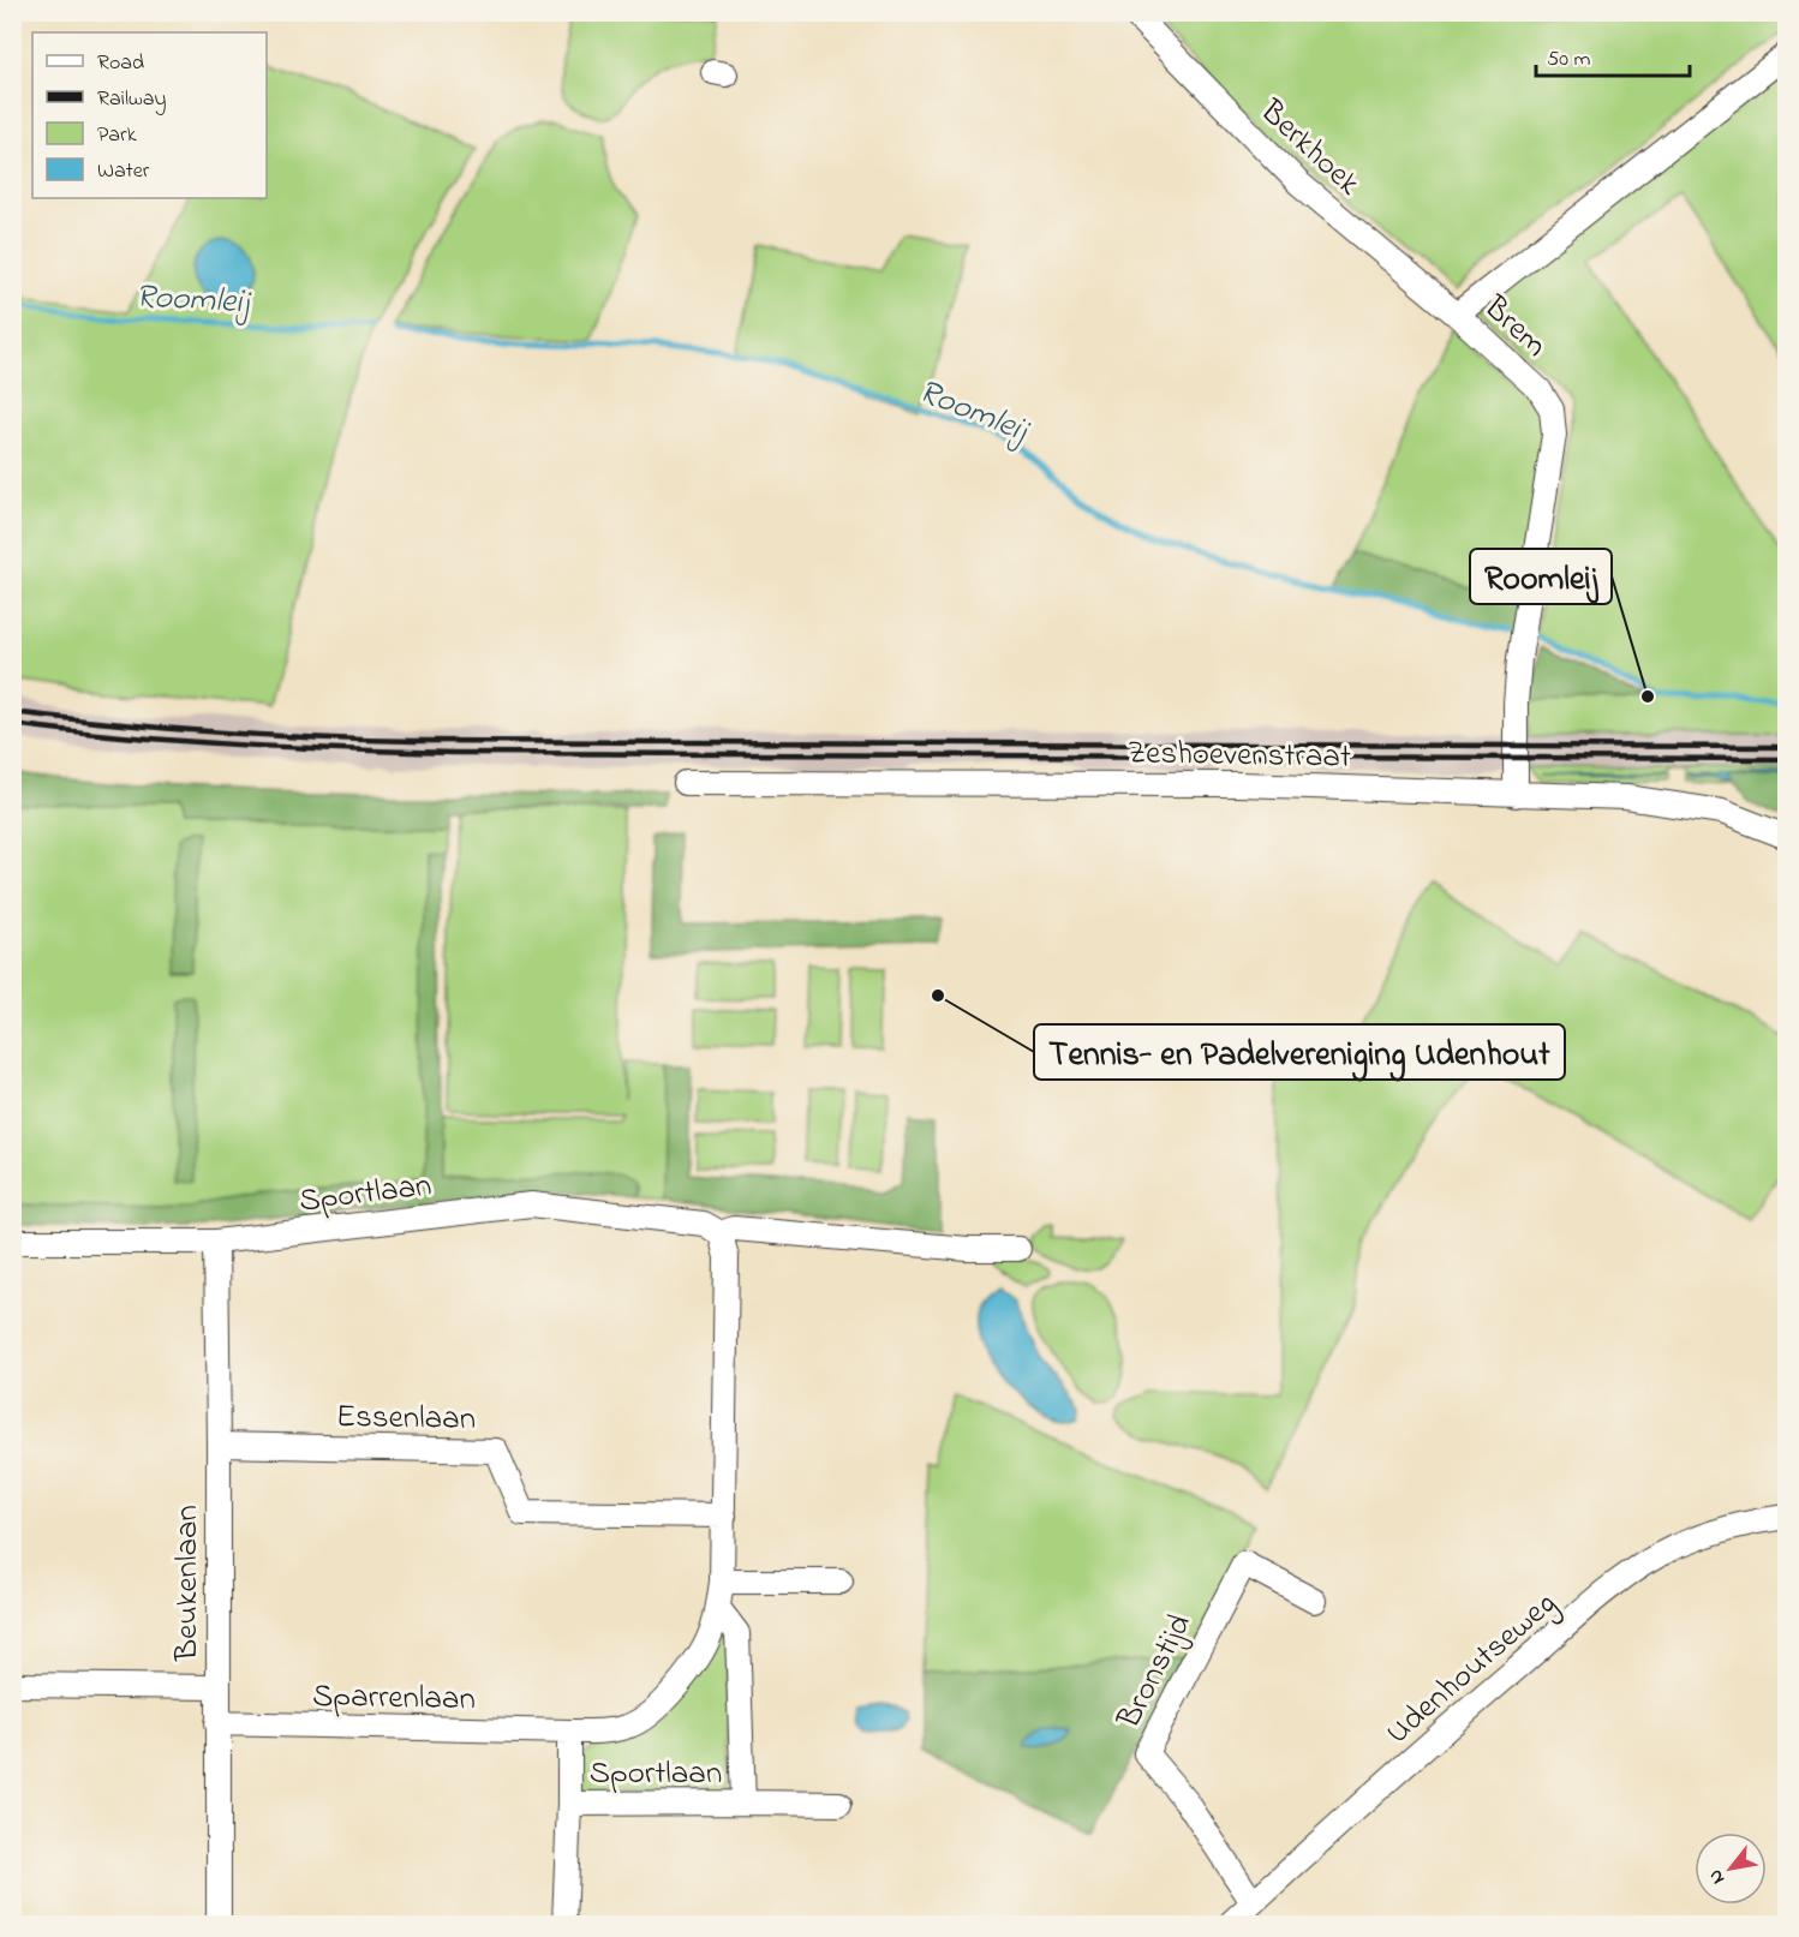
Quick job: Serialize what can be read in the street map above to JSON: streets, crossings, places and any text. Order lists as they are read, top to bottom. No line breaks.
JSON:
{"streets":{"street":["Berkhoek","Brem","Zeshoevenstraat","Sportlaan","Essenlaan","Beukenlaan","Udenhoutseweg","Bronstijd","Sparrenlaan"]},"crossings":[["Berkhoek","Brem"],["Brem","Zeshoevenstraat"],["Sportlaan","Essenlaan"],["Sportlaan","Beukenlaan"],["Sportlaan","Sparrenlaan"],["Essenlaan","Beukenlaan"],["Beukenlaan","Sparrenlaan"],["Udenhoutseweg","Bronstijd"]],"water":["Roomleij"],"places":["Roomleij","Tennis- en Padelvereniging Udenhout"],"legend":["Road","Railway","Park","Water"],"scale_bar":"50 m","north":"bottom left"}
